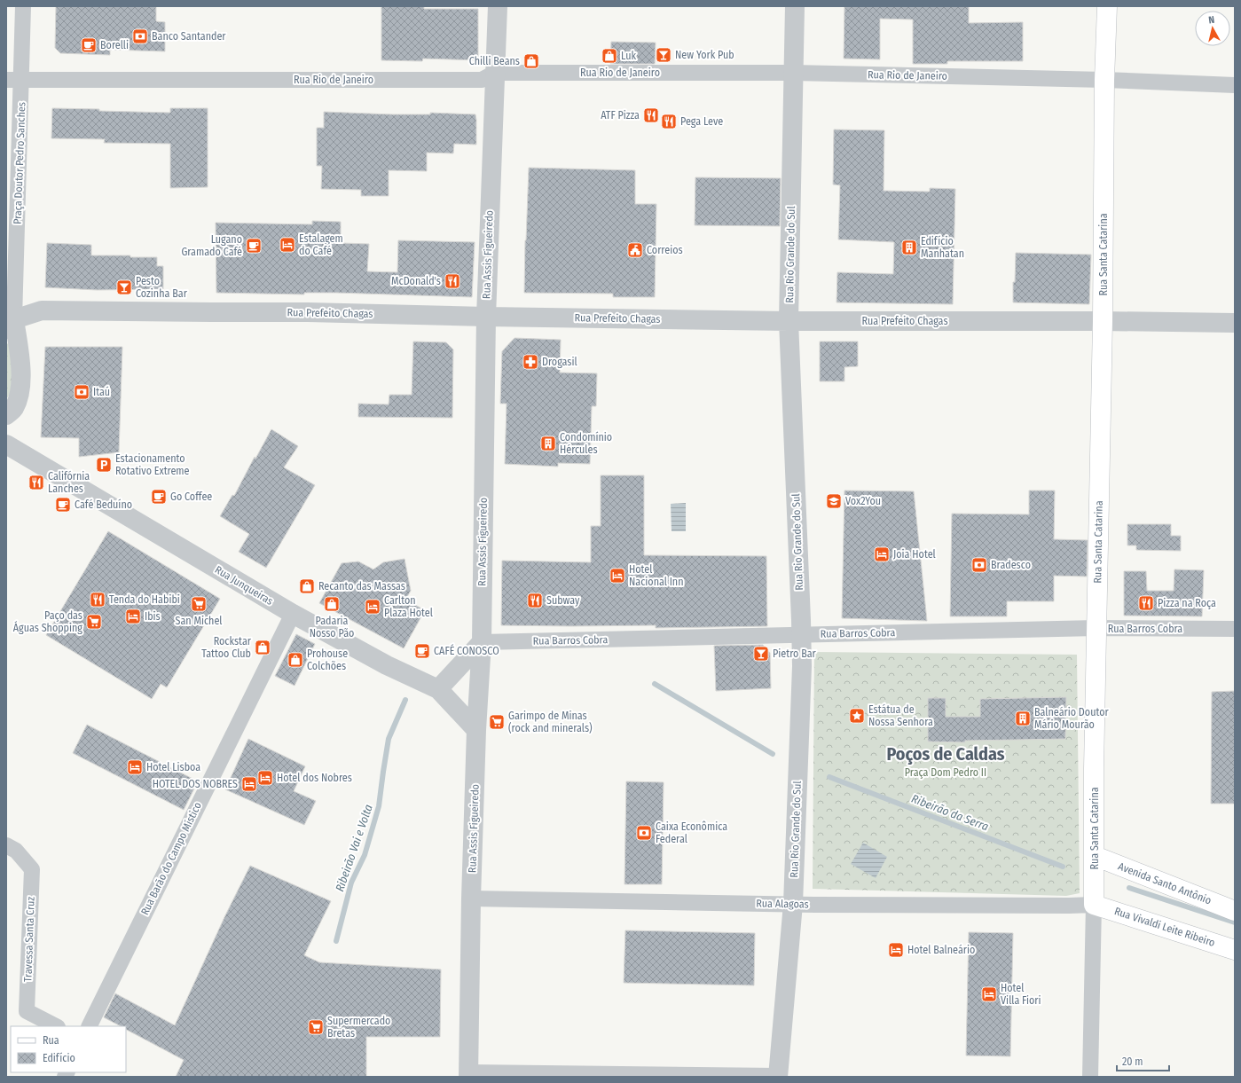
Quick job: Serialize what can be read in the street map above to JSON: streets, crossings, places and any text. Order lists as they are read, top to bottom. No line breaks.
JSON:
{"streets":{"main road":["Rua Santa Catarina","Avenida Santo Antônio","Rua Vivaldi Leite Ribeiro"],"street":["Rua Rio de Janeiro","Praça Doutor Pedro Sanches","Rua Assis Figueiredo","Rua Rio Grande do Sul","Rua Prefeito Chagas","Rua Junqueiras","Rua Barros Cobra","Rua Barão do Campo Místico","Rua Alagoas","Travessa Santa Cruz"]},"crossings":[["Rua Rio de Janeiro","Praça Doutor Pedro Sanches"],["Rua Rio de Janeiro","Rua Assis Figueiredo"],["Rua Rio de Janeiro","Rua Rio Grande do Sul"],["Rua Rio de Janeiro","Rua Santa Catarina"],["Praça Doutor Pedro Sanches","Rua Prefeito Chagas"],["Rua Assis Figueiredo","Rua Prefeito Chagas"],["Rua Assis Figueiredo","Rua Junqueiras"],["Rua Assis Figueiredo","Rua Barros Cobra"],["Rua Assis Figueiredo","Rua Alagoas"],["Rua Rio Grande do Sul","Rua Prefeito Chagas"],["Rua Rio Grande do Sul","Rua Barros Cobra"],["Rua Rio Grande do Sul","Rua Alagoas"],["Rua Santa Catarina","Rua Prefeito Chagas"],["Rua Santa Catarina","Rua Barros Cobra"],["Rua Santa Catarina","Avenida Santo Antônio"],["Rua Santa Catarina","Rua Alagoas"],["Rua Santa Catarina","Rua Vivaldi Leite Ribeiro"],["Rua Junqueiras","Rua Barão do Campo Místico"],["Rua Alagoas","Rua Vivaldi Leite Ribeiro"]],"districts":["Poços de Caldas"],"water":["Ribeirão da Serra","Ribeirão Vai e Volta"],"parks":["Praça Dom Pedro II"],"places":{"bank":["Banco Santander","Itaú","Bradesco","Caixa Econômica Federal"],"cafe":["Borelli","Lugano Gramado Café","Go Coffee","Café Beduíno","CAFÉ CONOSCO"],"bar":["New York Pub","Pesto Cozinha Bar","Pietro Bar"],"shop":["Luk","Chilli Beans","Recanto das Massas","Padaria Nosso Pão","Rockstar Tattoo Club","Prohouse Colchões"],"restaurant":["ATF Pizza","Pega Leve","McDonald's","Califórnia Lanches","Tenda do Habibi","Subway","Pizza na Roça"],"hotel":["Estalagem do Café","Joia Hotel","Hotel Nacional Inn","Carlton Plaza Hotel","Ibis","Hotel Lisboa","Hotel dos Nobres","HOTEL DOS NOBRES","Hotel Balneário","Hotel Villa Fiori"],"building":["Edifício Manhatan","Condomínio Hércules","Balneário Doutor Mário Mourão"],"public building":["Correios"],"pharmacy":["Drogasil"],"parking":["Estacionamento Rotativo Extreme"],"school or university":["Vox2You"],"supermarket":["San Michel","Paço das Águas Shopping","Garimpo de Minas (rock and minerals)","Supermercado Bretas"],"place":["Estátua de Nossa Senhora"]},"legend":["Rua","Edifício"],"scale_bar":"20 m","north":"top"}
